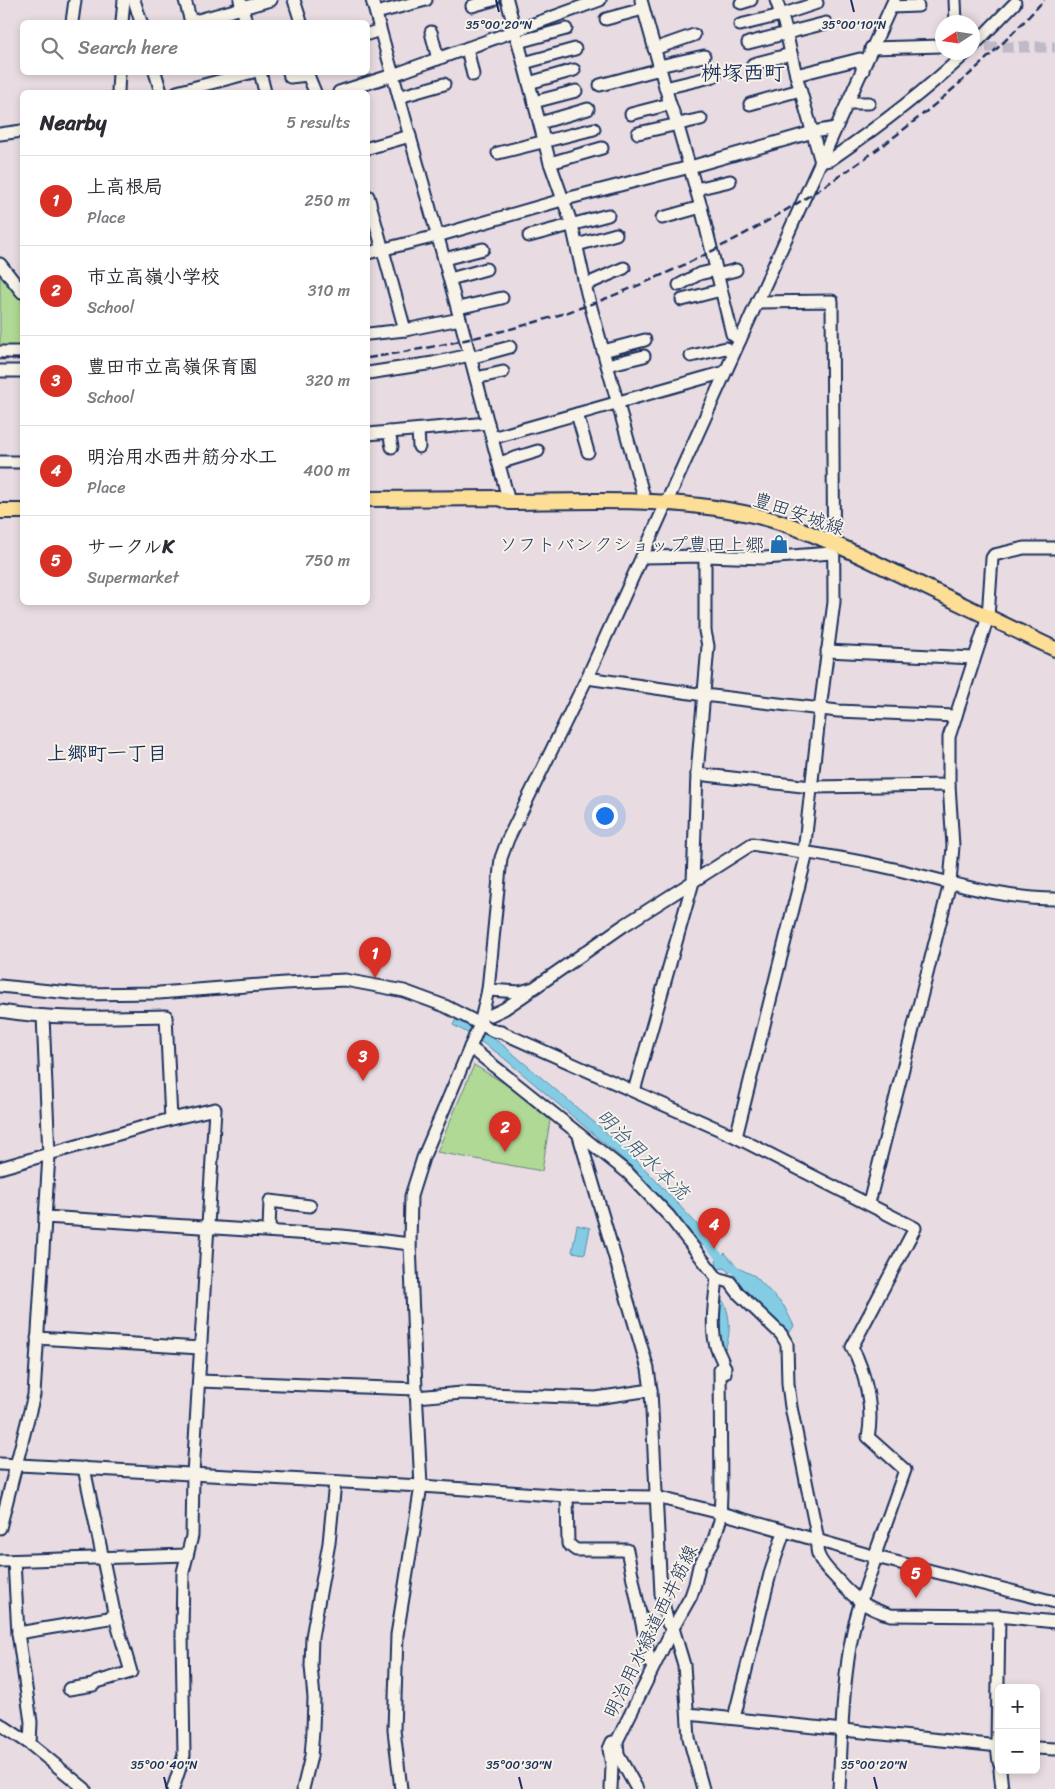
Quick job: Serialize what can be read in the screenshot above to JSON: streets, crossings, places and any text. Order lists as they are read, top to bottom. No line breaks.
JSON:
{"streets":{"main road":["豊田安城線"],"street":["明治用水緑道西井筋線"]},"districts":["桝塚西町","上郷町一丁目"],"water":["明治用水本流"],"places":{"shop":["ソフトバンクショップ豊田上郷"]},"north":"left","page":{"search":"Search here","heading":["Nearby","5 results"],"list":[{"mark":"1","name":"上高根局","note":"Place","value":"250 m"},{"mark":"2","name":"市立高嶺小学校","note":"School","value":"310 m"},{"mark":"3","name":"豊田市立高嶺保育園","note":"School","value":"320 m"},{"mark":"4","name":"明治用水西井筋分水工","note":"Place","value":"400 m"},{"mark":"5","name":"サークルK","note":"Supermarket","value":"750 m"}],"pins":["1","3","2","4","5"],"map_buttons":["+","−"]},"coordinates":["35°00'20\"N","35°00'10\"N","35°00'40\"N","35°00'30\"N"]}
